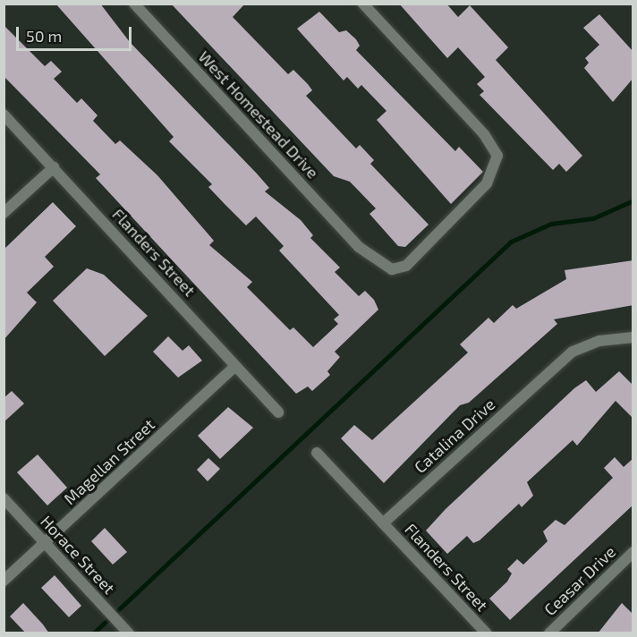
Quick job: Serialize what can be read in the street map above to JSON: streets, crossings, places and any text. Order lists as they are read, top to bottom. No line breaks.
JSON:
{"streets":{"street":["West Homestead Drive","Flanders Street","Catalina Drive","Magellan Street","Horace Street","Ceasar Drive"]},"crossings":[["Flanders Street","Catalina Drive"],["Flanders Street","Magellan Street"],["Magellan Street","Horace Street"]],"scale_bar":"50 m"}
